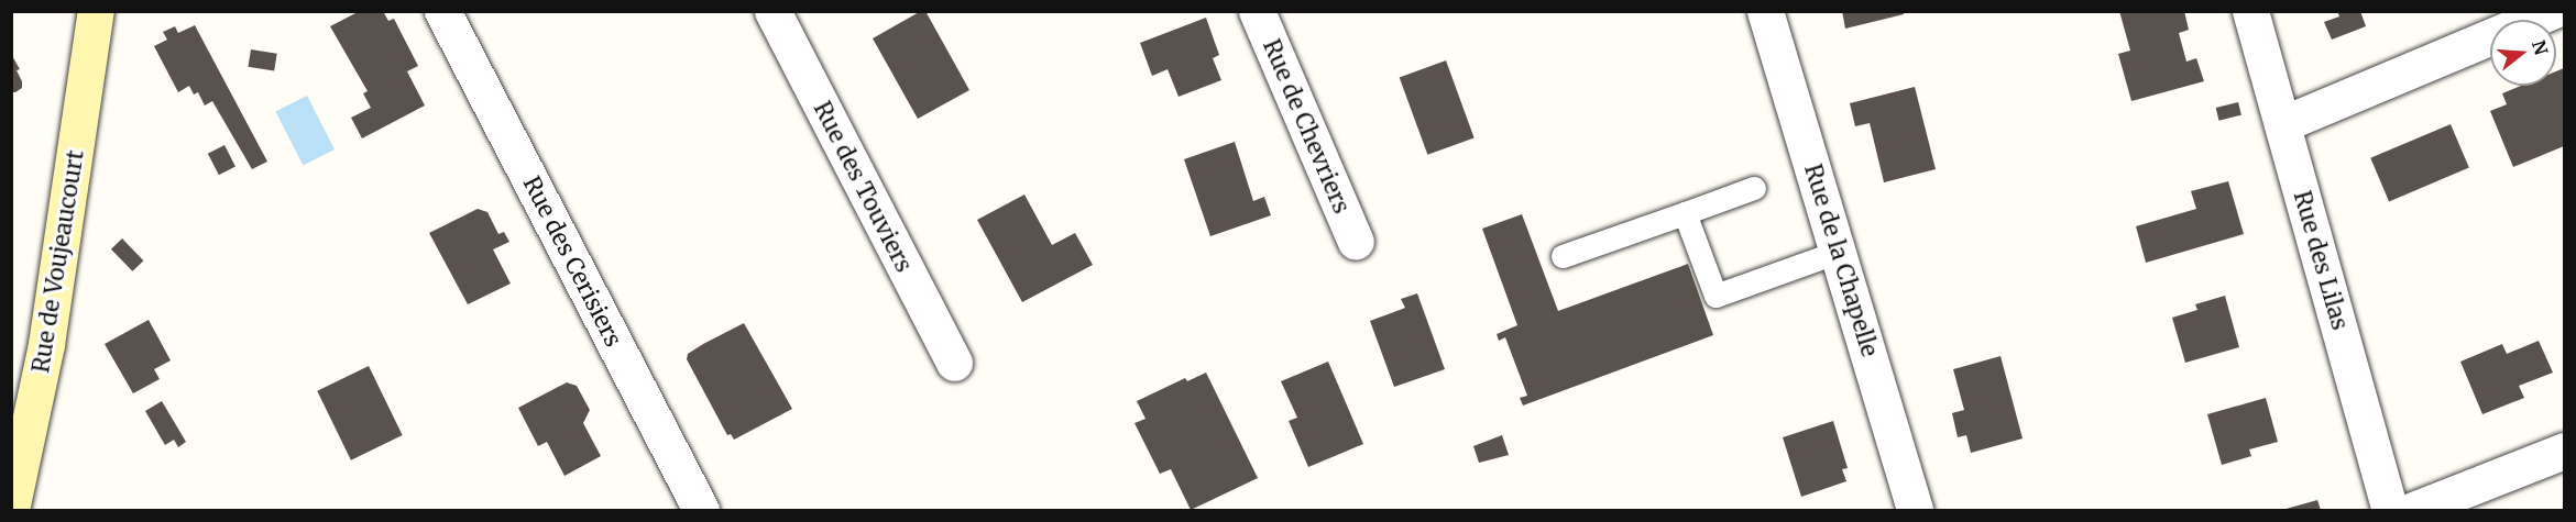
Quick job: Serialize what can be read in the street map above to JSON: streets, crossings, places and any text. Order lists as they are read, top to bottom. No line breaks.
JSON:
{"streets":{"main road":["Rue de Voujeaucourt"],"street":["Rue de Chevriers","Rue des Touviers","Rue de la Chapelle","Rue des Lilas","Rue des Cerisiers"]},"north":"right"}
